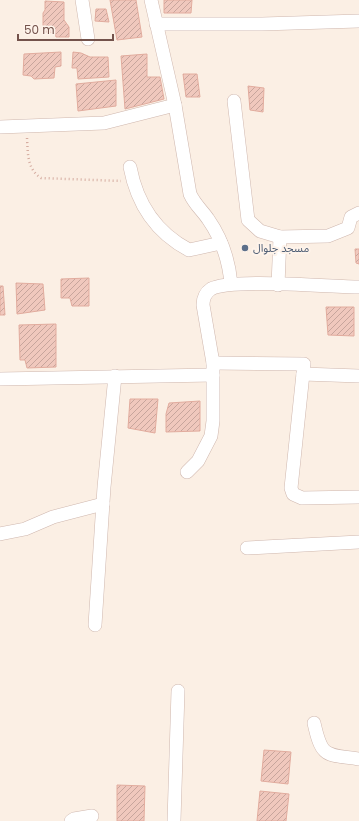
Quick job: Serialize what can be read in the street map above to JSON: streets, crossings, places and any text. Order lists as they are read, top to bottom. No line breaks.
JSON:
{"places":["مسجد جلوال"],"scale_bar":"50 m"}
